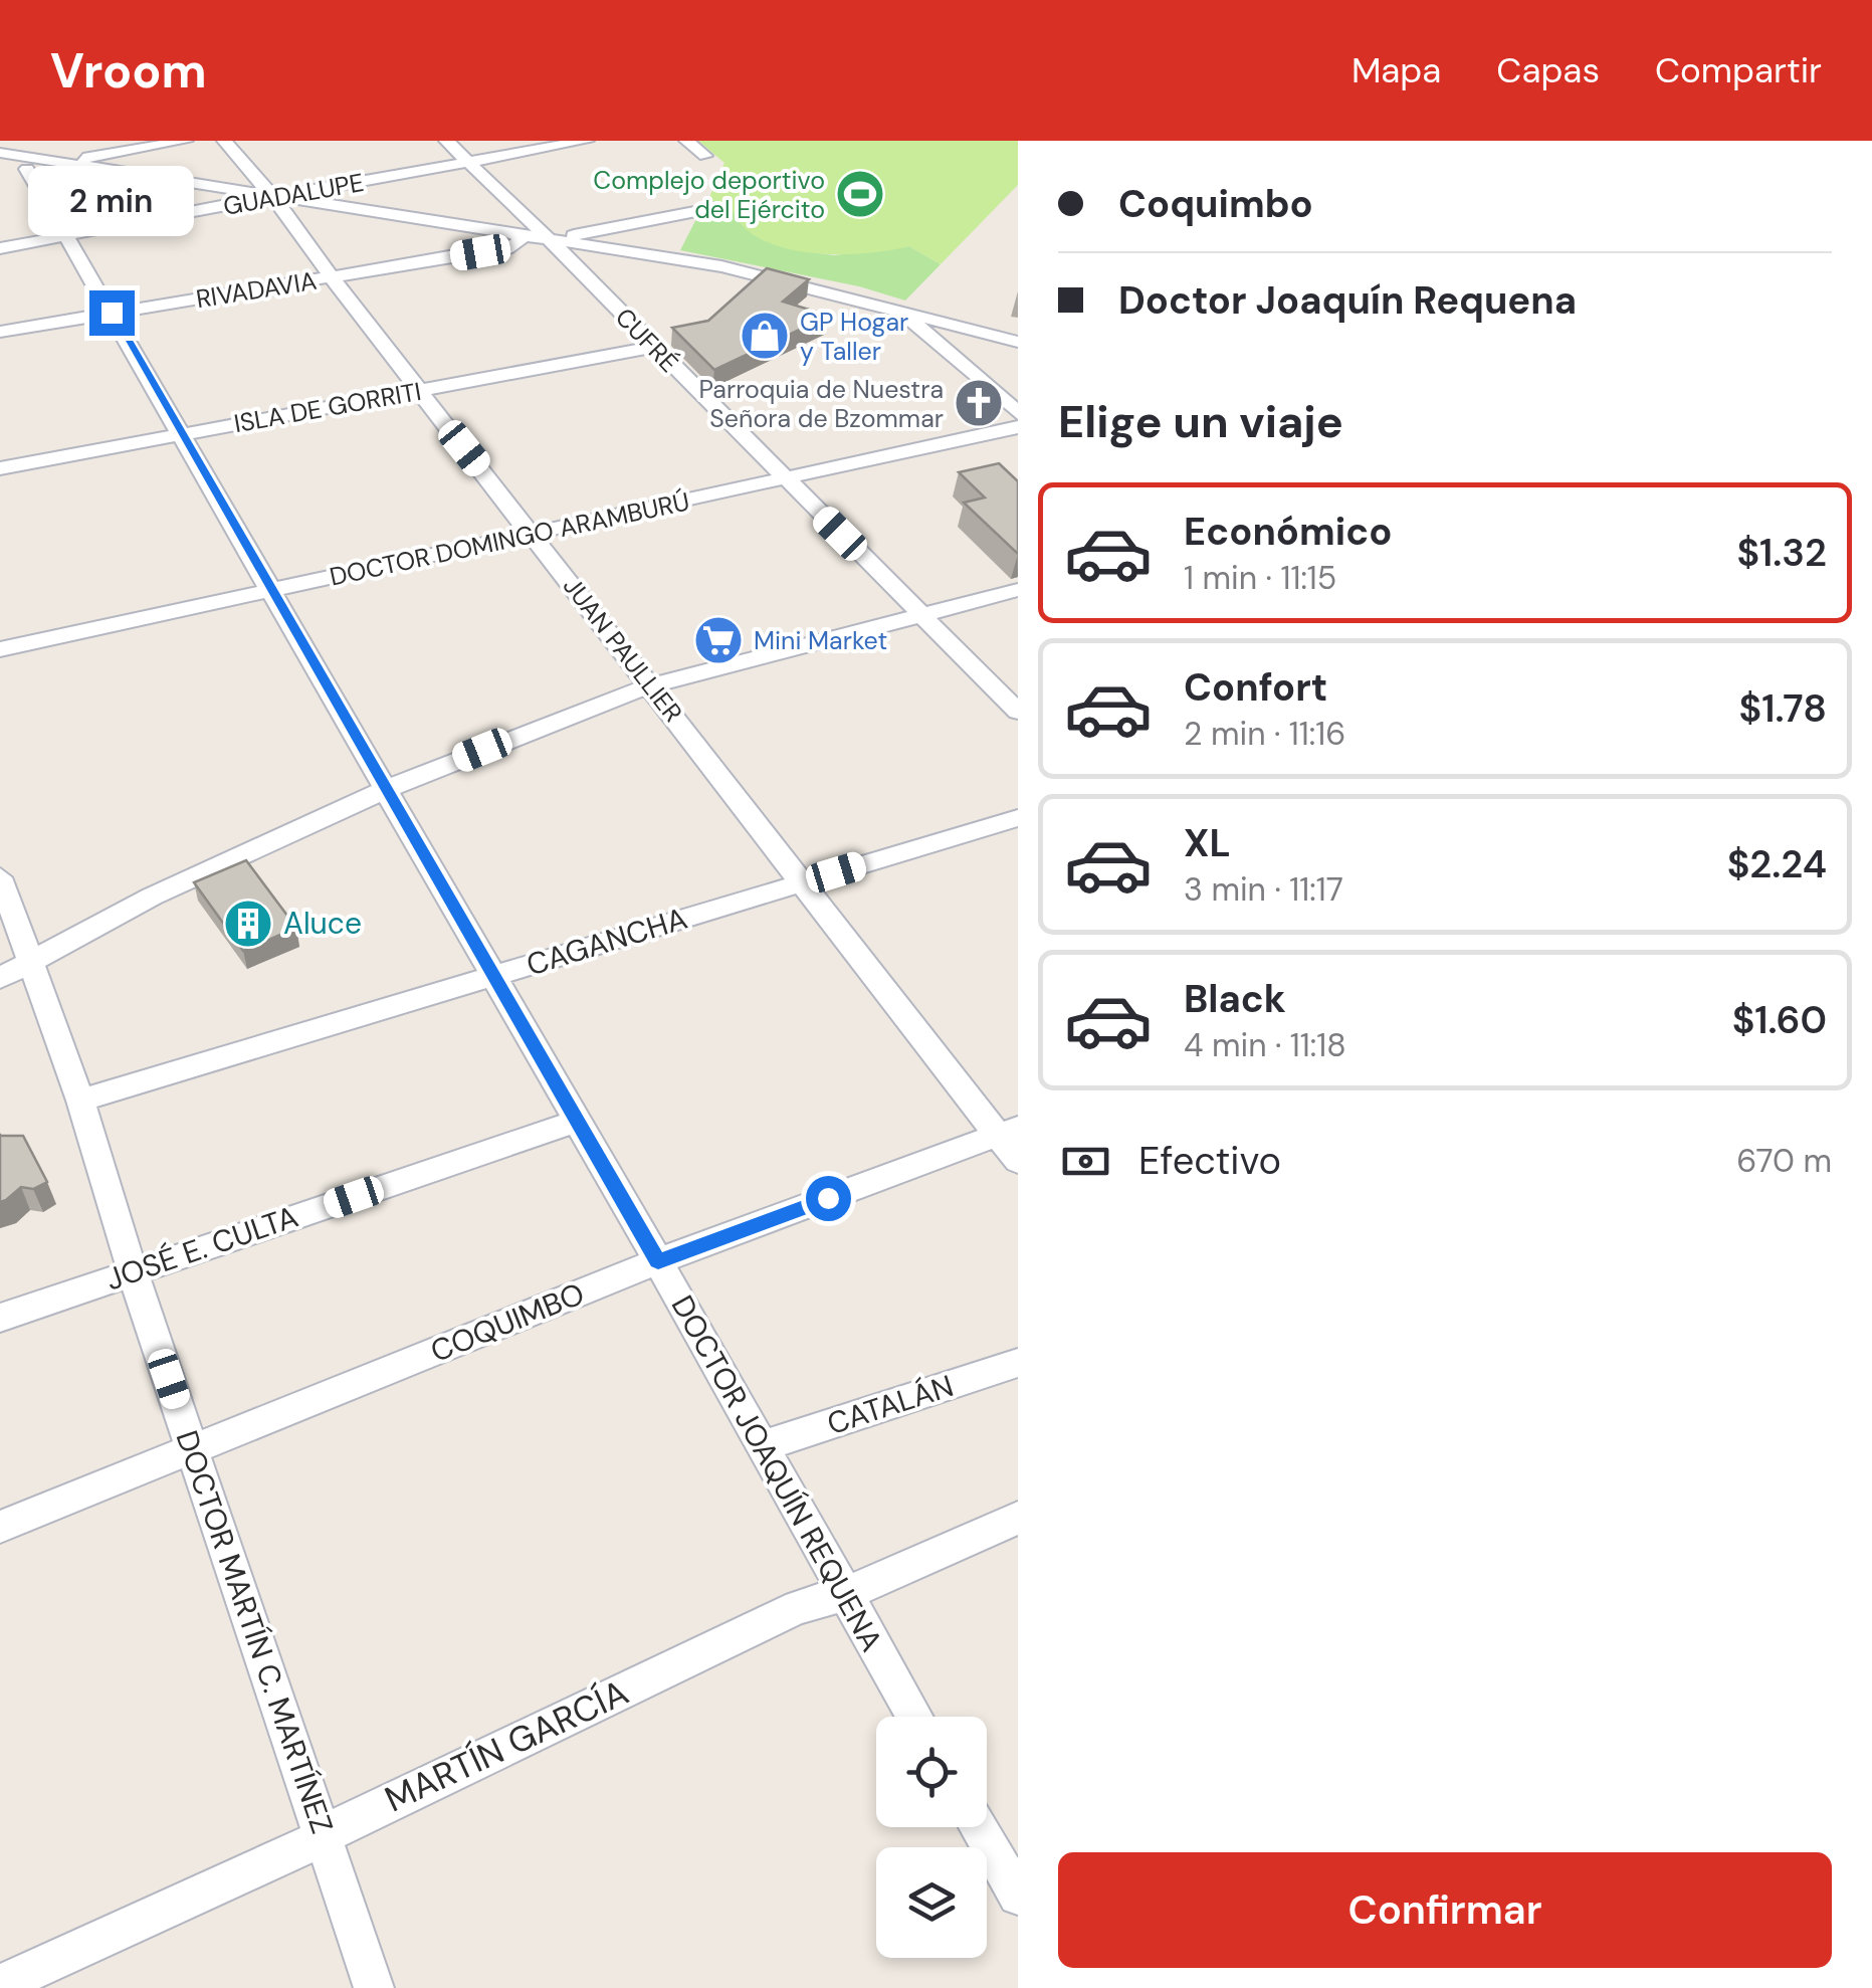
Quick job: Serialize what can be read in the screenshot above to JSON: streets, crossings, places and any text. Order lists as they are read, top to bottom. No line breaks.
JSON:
{"streets":{"street":["GUADALUPE","RIVADAVIA","CUFRÉ","ISLA DE GORRITI","DOCTOR DOMINGO ARAMBURÚ","JUAN PAULLIER","CAGANCHA","JOSÉ E. CULTA","COQUIMBO","CATALÁN","DOCTOR JOAQUÍN REQUENA","DOCTOR MARTÍN C. MARTÍNEZ","MARTÍN GARCÍA"]},"crossings":[["GUADALUPE","CUFRÉ"],["GUADALUPE","JUAN PAULLIER"],["GUADALUPE","DOCTOR JOAQUÍN REQUENA"],["RIVADAVIA","CUFRÉ"],["RIVADAVIA","JUAN PAULLIER"],["RIVADAVIA","DOCTOR JOAQUÍN REQUENA"],["CUFRÉ","ISLA DE GORRITI"],["CUFRÉ","DOCTOR DOMINGO ARAMBURÚ"],["ISLA DE GORRITI","JUAN PAULLIER"],["ISLA DE GORRITI","DOCTOR JOAQUÍN REQUENA"],["DOCTOR DOMINGO ARAMBURÚ","JUAN PAULLIER"],["DOCTOR DOMINGO ARAMBURÚ","DOCTOR JOAQUÍN REQUENA"],["JUAN PAULLIER","CAGANCHA"],["JUAN PAULLIER","COQUIMBO"],["CAGANCHA","DOCTOR JOAQUÍN REQUENA"],["CAGANCHA","DOCTOR MARTÍN C. MARTÍNEZ"],["JOSÉ E. CULTA","DOCTOR JOAQUÍN REQUENA"],["JOSÉ E. CULTA","DOCTOR MARTÍN C. MARTÍNEZ"],["COQUIMBO","DOCTOR JOAQUÍN REQUENA"],["COQUIMBO","DOCTOR MARTÍN C. MARTÍNEZ"],["CATALÁN","DOCTOR JOAQUÍN REQUENA"],["DOCTOR JOAQUÍN REQUENA","MARTÍN GARCÍA"],["DOCTOR MARTÍN C. MARTÍNEZ","MARTÍN GARCÍA"]],"places":{"sports":["Complejo deportivo del Ejército"],"shop":["GP Hogar y Taller"],"church":["Parroquia de Nuestra Señora de Bzommar"],"supermarket":["Mini Market"],"building":["Aluce"]},"page":{"header":"Vroom","nav":["Mapa","Capas","Compartir"],"banner":["Coquimbo","Doctor Joaquín Requena"],"bubble":"2 min","heading":"Elige un viaje","list":[{"name":"Económico","note":"1 min · 11:15","value":"$1.32"},{"name":"Confort","note":"2 min · 11:16","value":"$1.78"},{"name":"XL","note":"3 min · 11:17","value":"$2.24"},{"name":"Black","note":"4 min · 11:18","value":"$1.60"}],"pay":["Efectivo","670 m"],"buttons":"Confirmar"}}
